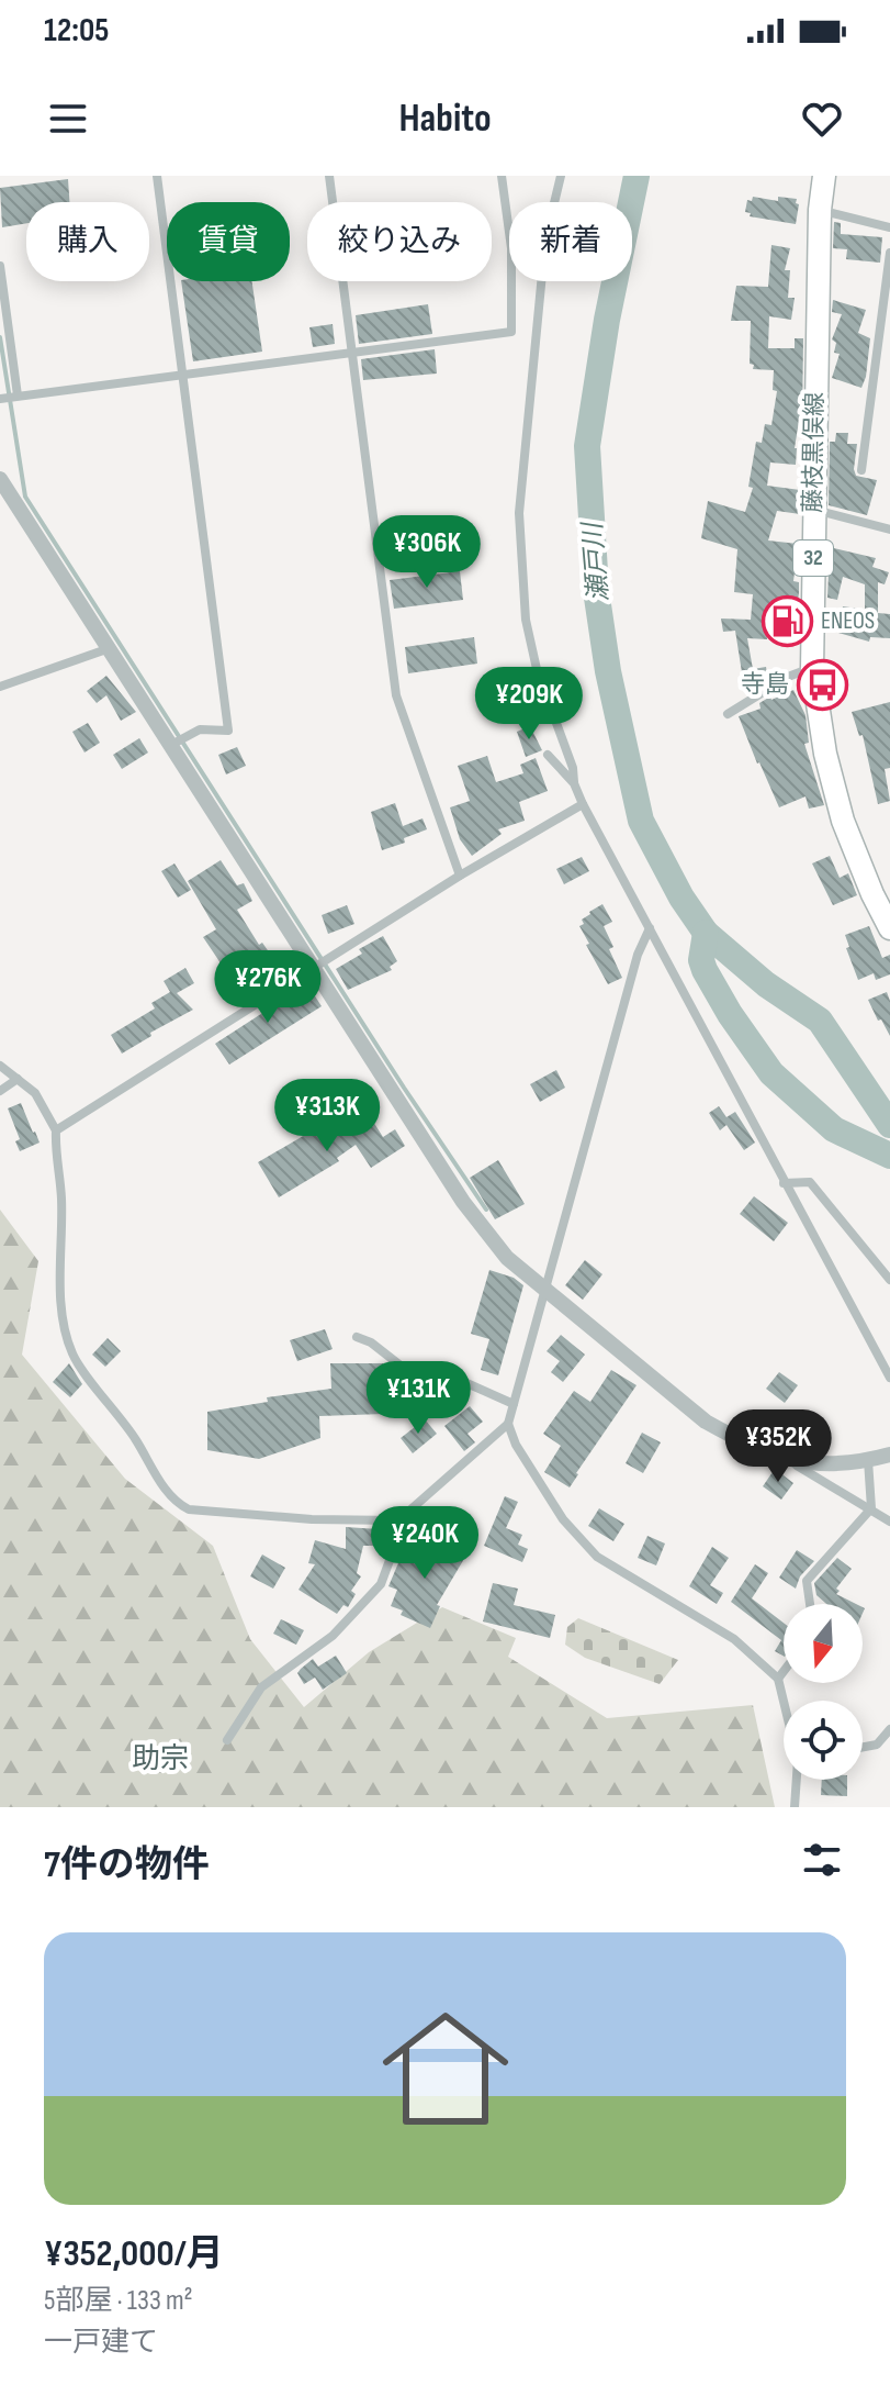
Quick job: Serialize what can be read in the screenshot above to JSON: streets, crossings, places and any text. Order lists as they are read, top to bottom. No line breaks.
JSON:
{"streets":{"main road":["藤枝黒俣線","32"]},"districts":["助宗"],"water":["瀬戸川"],"places":{"fuel station":["ENEOS"],"bus stop":["寺島"]},"north":"bottom","page":{"status":"12:05","header":"Habito","chip":["購入","賃貸","絞り込み","新着"],"price":["¥306K","¥209K","¥276K","¥313K","¥131K","¥352K","¥240K"],"heading":"7件の物件","list":[{"name":"¥352,000/月","note":"5部屋 · 133 m² · 一戸建て"}]}}
